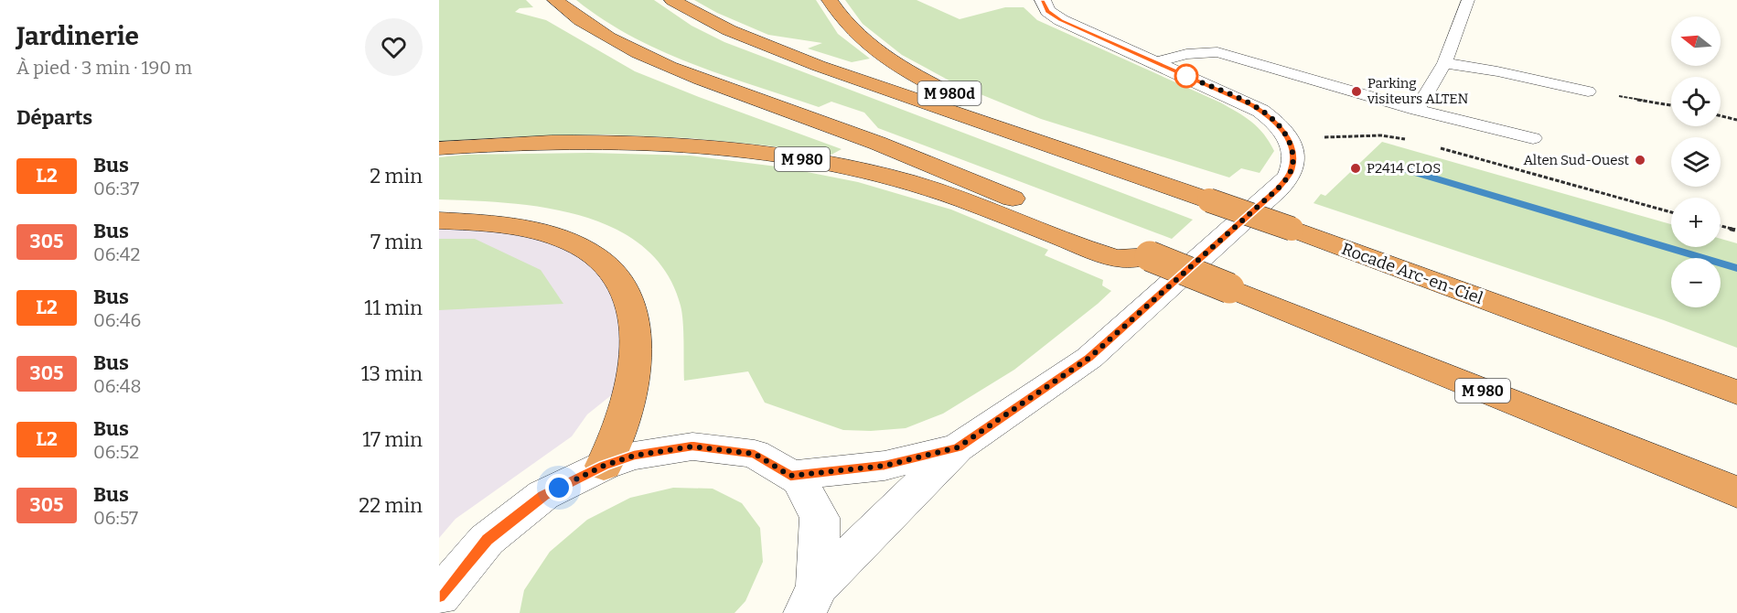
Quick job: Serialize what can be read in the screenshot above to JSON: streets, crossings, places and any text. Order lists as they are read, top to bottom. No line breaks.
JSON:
{"streets":{"highway":["M 980d","M 980","Rocade Arc-en-Ciel"]},"crossings":[["M 980d","Rocade Arc-en-Ciel"]],"places":["Parking visiteurs ALTEN","Alten Sud-Ouest","P2414 CLOS"],"lines":["bus line L2"],"north":"left","page":{"heading":[["Jardinerie","À pied · 3 min · 190 m"],"Départs"],"map_buttons":["+","−"],"list":[{"mark":"L2","name":"Bus","note":"06:37","value":"2 min"},{"mark":"305","name":"Bus","note":"06:42","value":"7 min"},{"mark":"L2","name":"Bus","note":"06:46","value":"11 min"},{"mark":"305","name":"Bus","note":"06:48","value":"13 min"},{"mark":"L2","name":"Bus","note":"06:52","value":"17 min"},{"mark":"305","name":"Bus","note":"06:57","value":"22 min"}]}}
